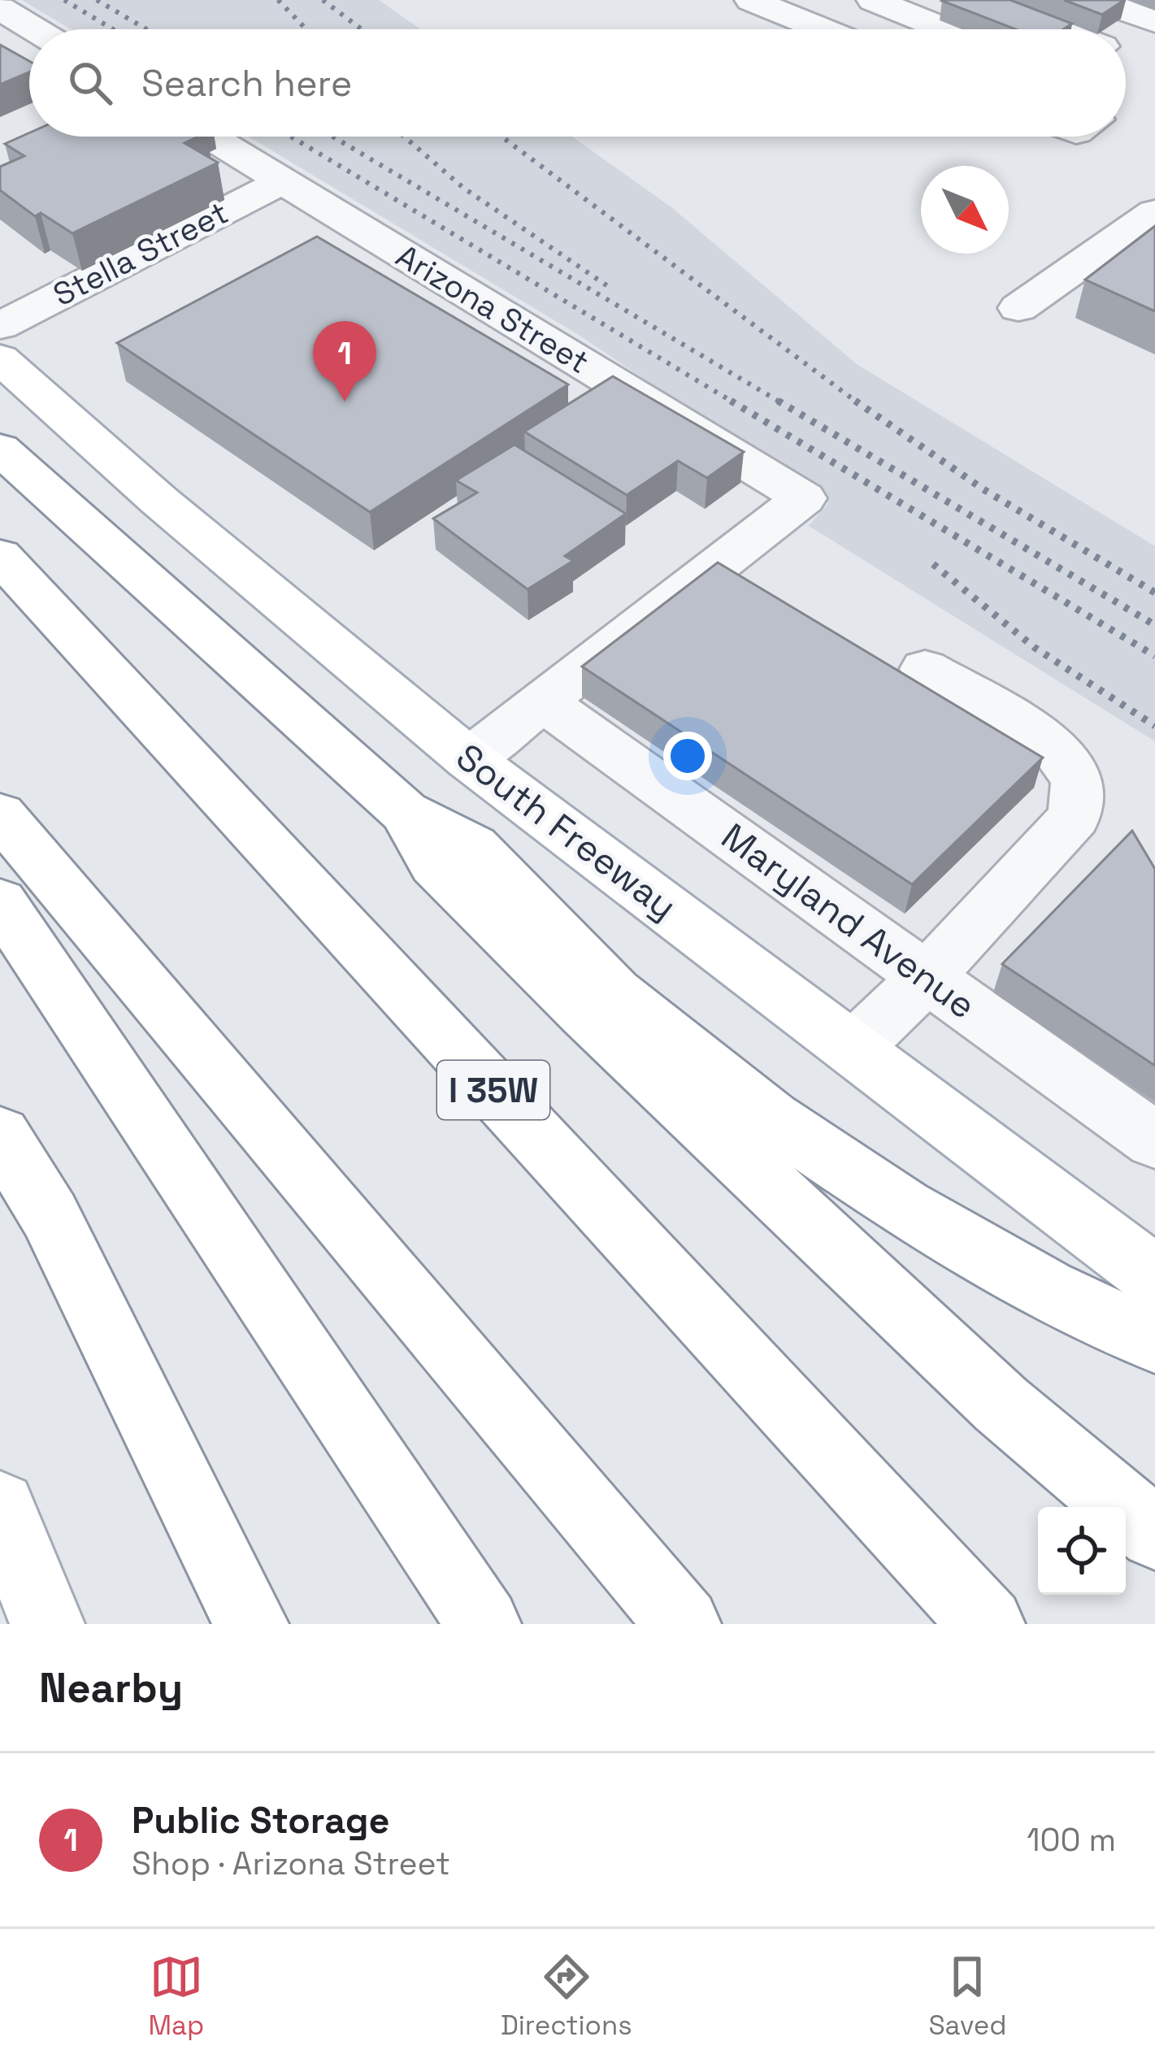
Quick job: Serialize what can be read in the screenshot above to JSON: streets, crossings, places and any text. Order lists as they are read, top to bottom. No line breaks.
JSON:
{"streets":{"main road":["South Freeway","I 35W"],"street":["Stella Street","Arizona Street","Maryland Avenue"]},"crossings":[["Stella Street","Arizona Street"],["Arizona Street","Maryland Avenue"]],"north":"bottom right","page":{"search":"Search here","pins":"1","heading":"Nearby","list":[{"mark":"1","name":"Public Storage","note":"Shop · Arizona Street","value":"100 m"}],"nav":["Map","Directions","Saved"]}}
